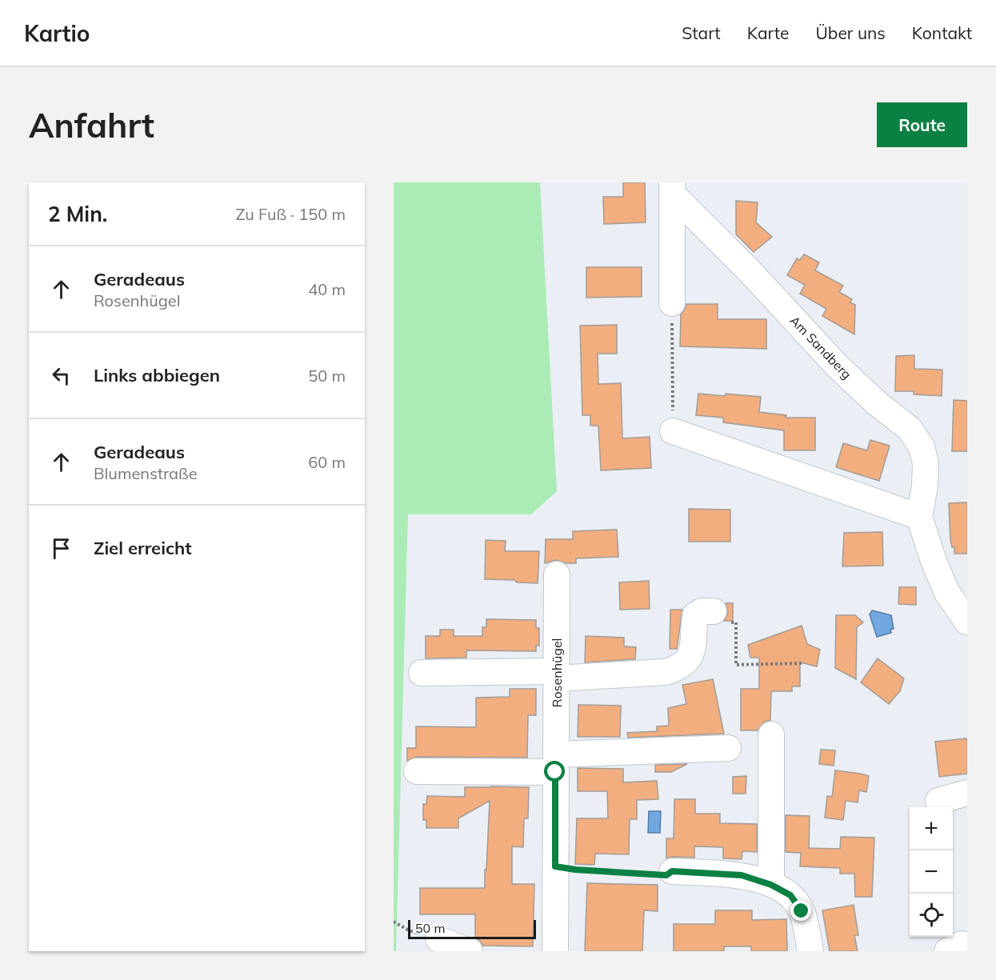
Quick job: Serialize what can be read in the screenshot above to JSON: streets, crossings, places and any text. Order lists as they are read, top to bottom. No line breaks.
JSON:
{"streets":{"street":["Am Sandberg","Rosenhügel"]},"scale_bar":"50 m","page":{"header":"Kartio","nav":["Start","Karte","Über uns","Kontakt"],"buttons":"Route","title":"Anfahrt","heading":["2 Min.","Zu Fuß · 150 m"],"list":[["Geradeaus","Rosenhügel","40 m"],["Links abbiegen","50 m"],["Geradeaus","Blumenstraße","60 m"],"Ziel erreicht"],"map_buttons":["+","−"],"scale":"50 m"}}
